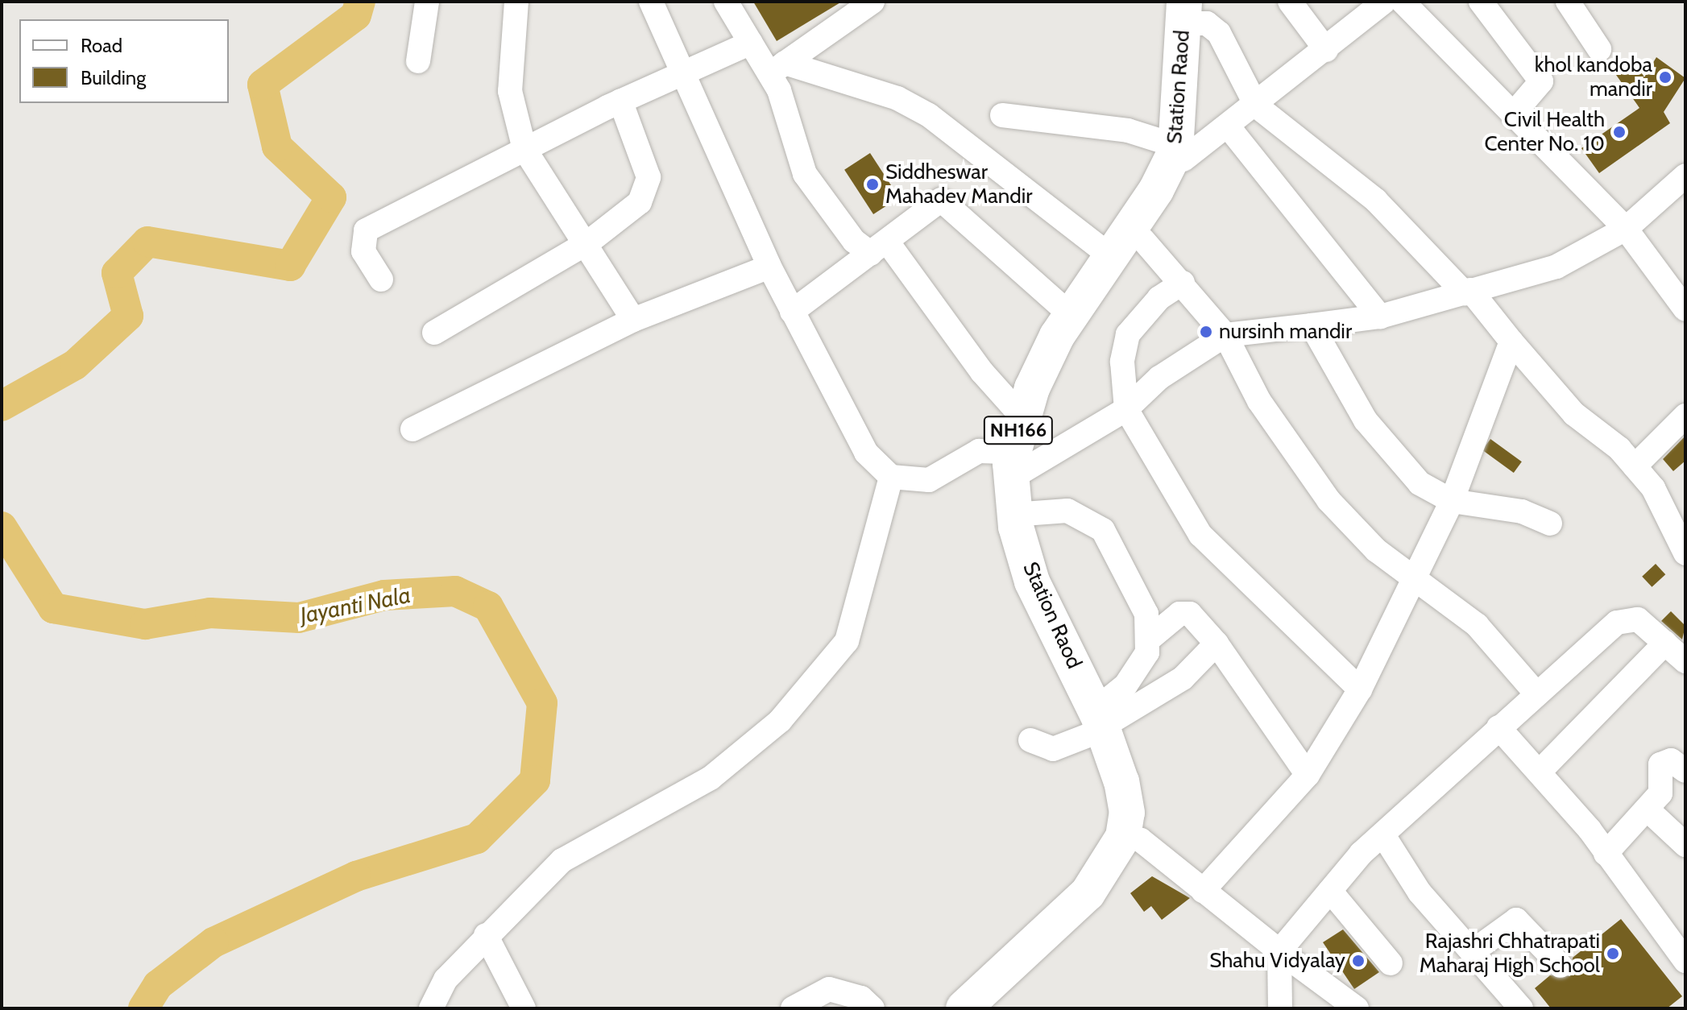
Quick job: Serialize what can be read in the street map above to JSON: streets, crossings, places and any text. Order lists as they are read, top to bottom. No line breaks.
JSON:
{"streets":{"highway":["Station Raod","NH166"]},"crossings":[["Station Raod","NH166"]],"water":["Jayanti Nala"],"places":["khol kandoba mandir","Civil Health Center No. 10","Siddheswar Mahadev Mandir","nursinh mandir","Rajashri Chhatrapati Maharaj High School","Shahu Vidyalay"],"legend":["Road","Building"]}
